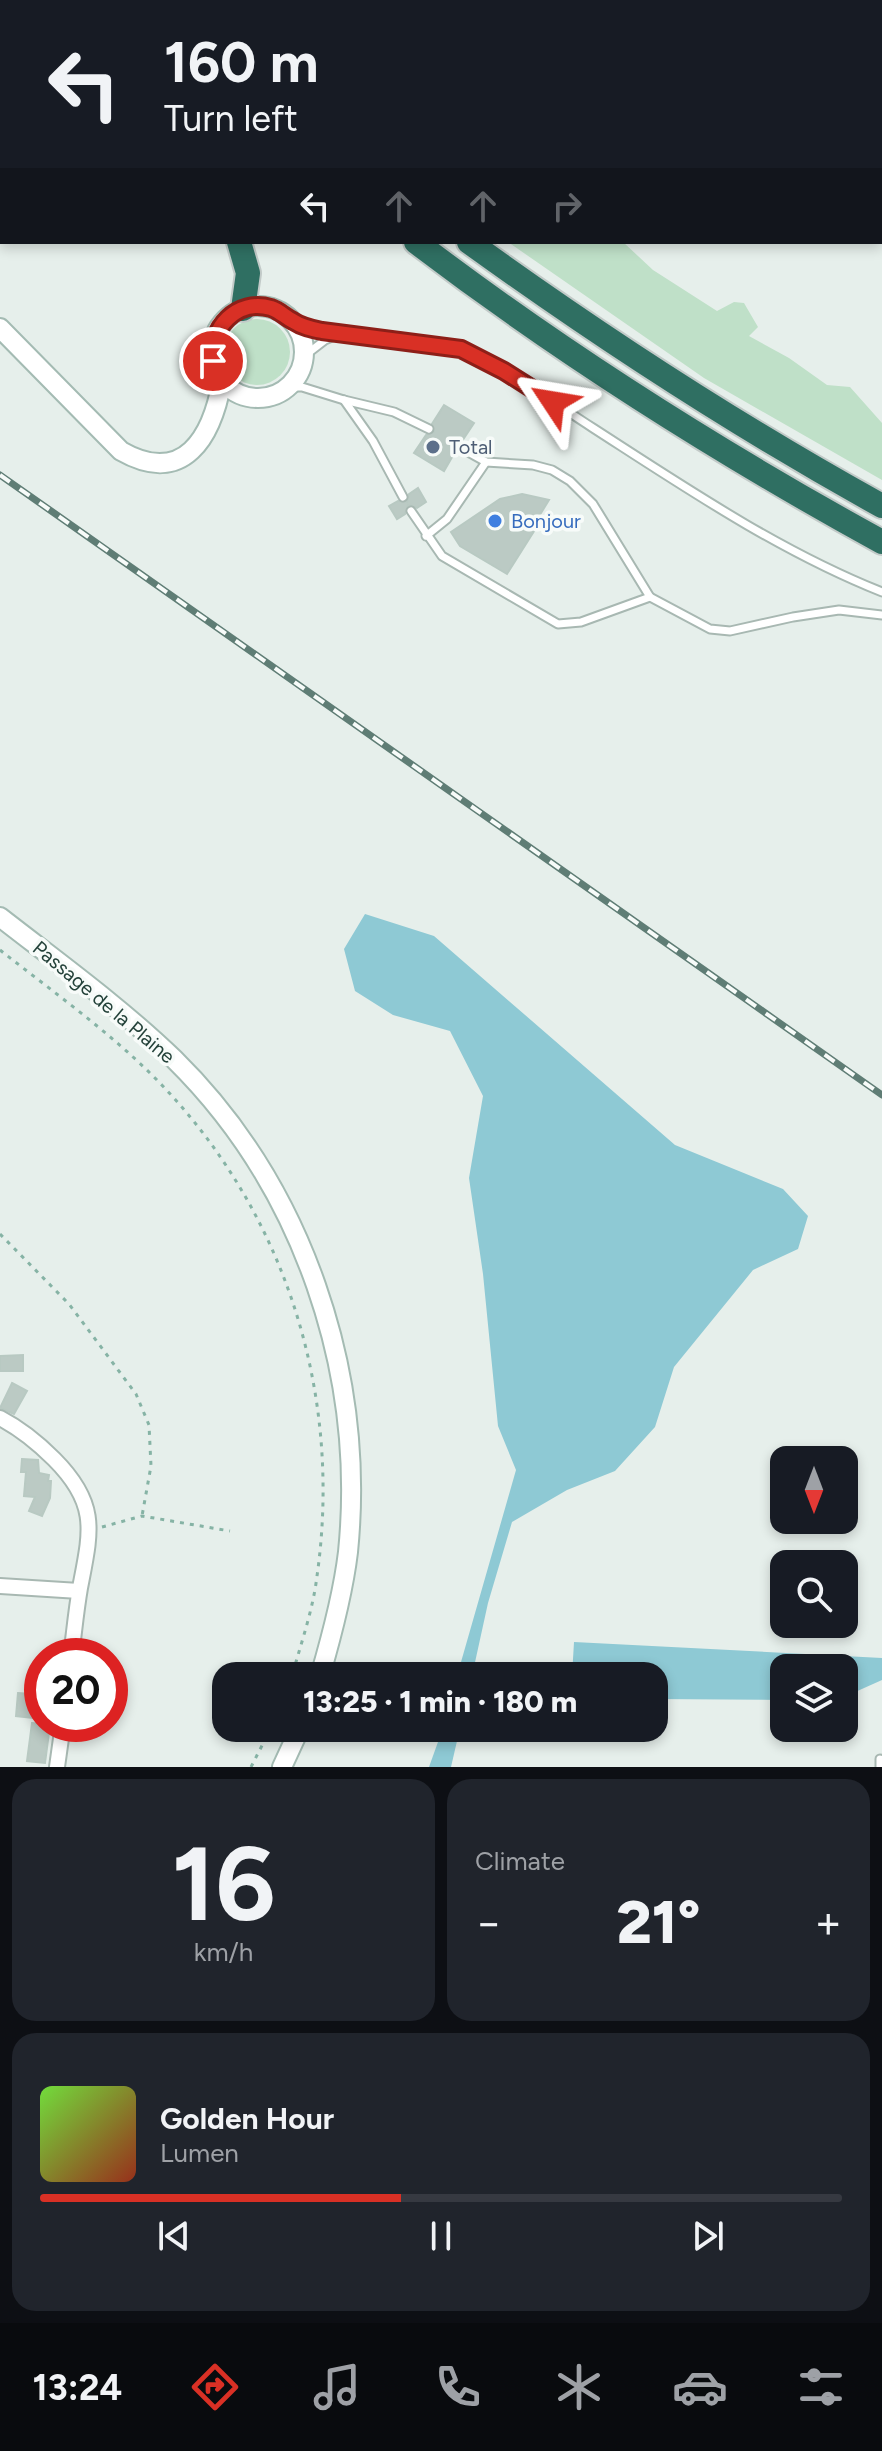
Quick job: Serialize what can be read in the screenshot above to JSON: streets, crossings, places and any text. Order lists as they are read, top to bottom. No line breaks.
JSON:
{"streets":{"street":["Passage de la Plaine"]},"places":["Total","Bonjour"],"north":"bottom","page":{"turn":["160 m","Turn left"],"limit":"20","trip":"13:25 · 1 min · 180 m","tile":[["16","km/h"],"Climate"],"heat":["−","21°","+"],"song":["Golden Hour","Lumen"],"tabs":"13:24"}}
